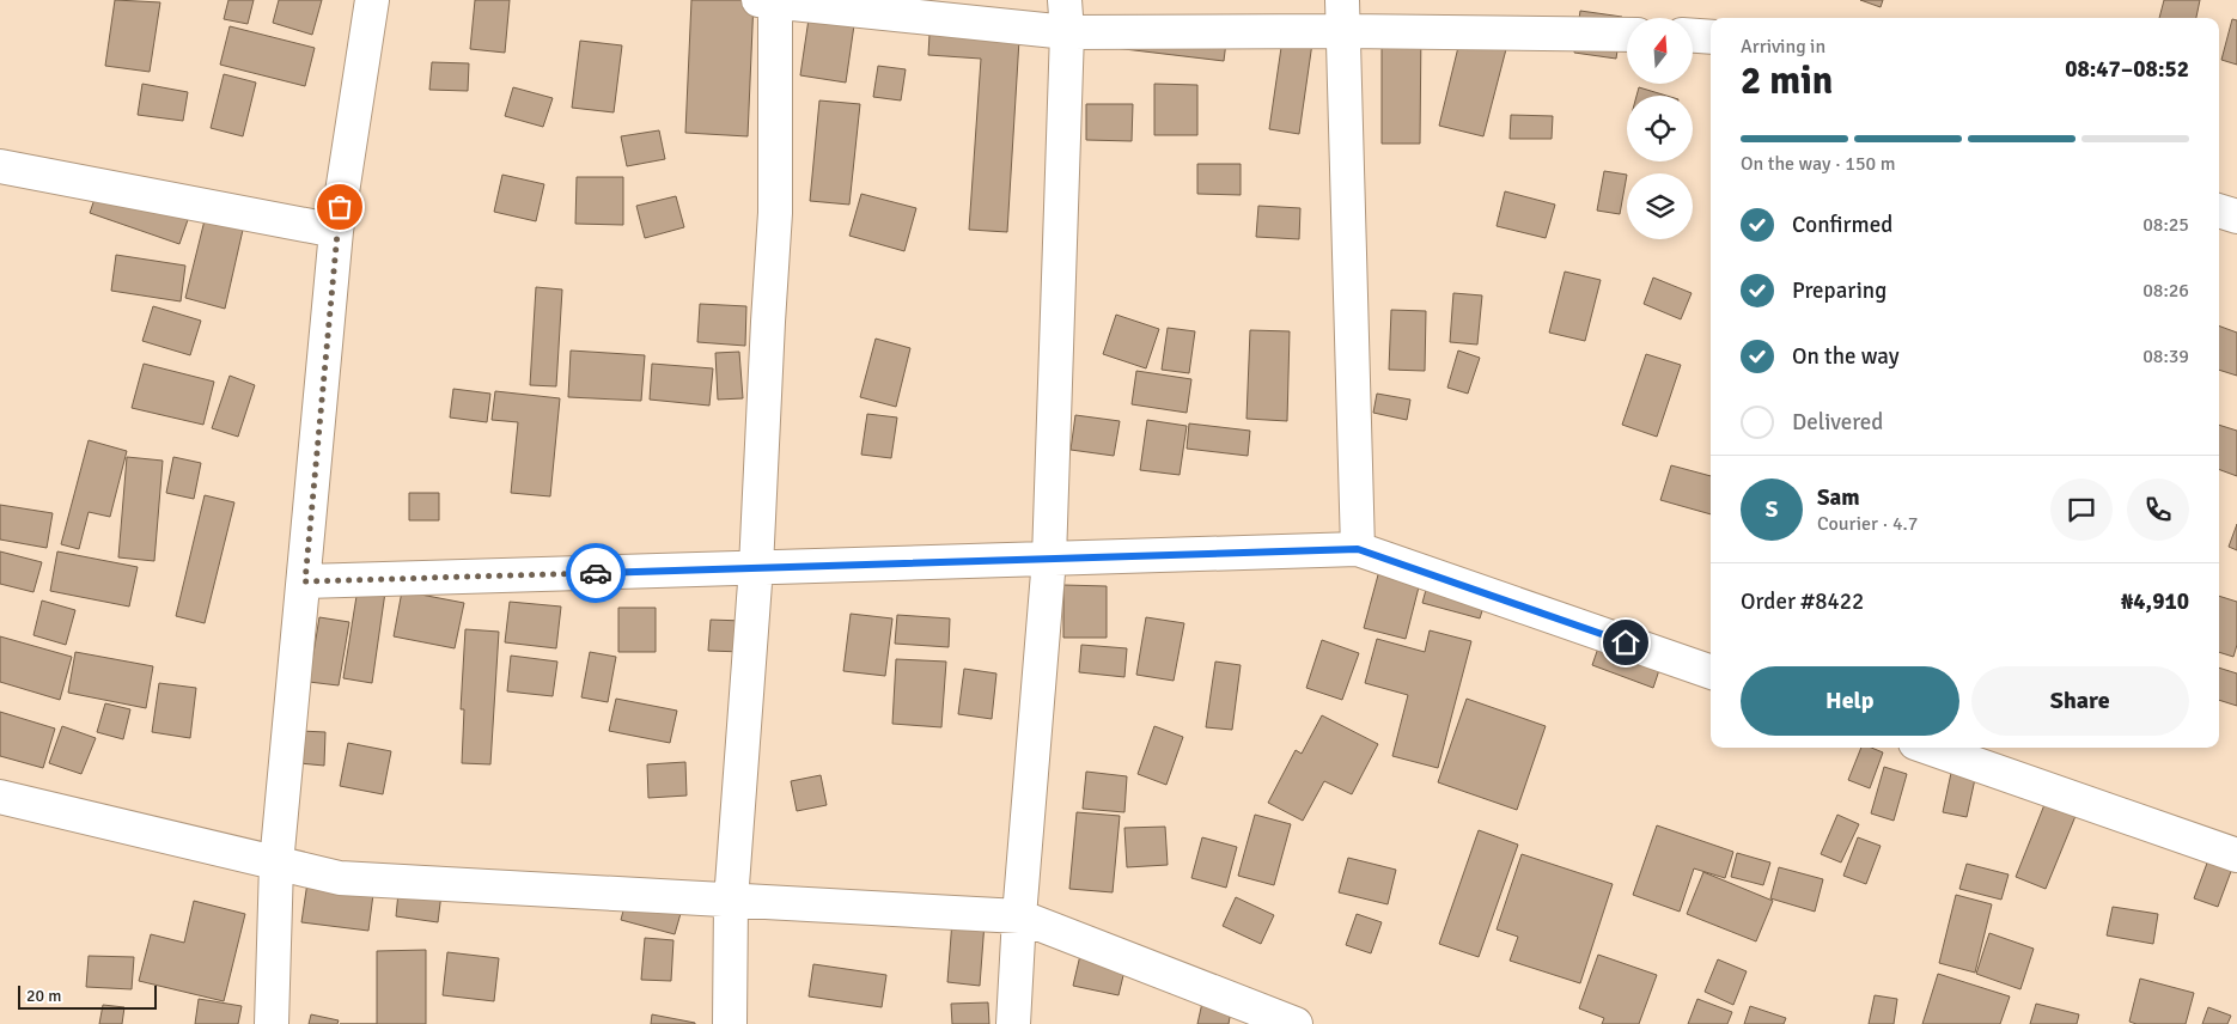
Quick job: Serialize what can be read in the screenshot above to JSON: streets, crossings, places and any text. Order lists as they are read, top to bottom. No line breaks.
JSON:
{"scale_bar":"20 m","north":"top","page":{"heading":["2 min","Arriving in","08:47–08:52"],"panel":["Sam","Courier · 4.7","Order #8422","₦4,910"],"bar":"On the way · 150 m","list":[["Confirmed","08:25"],["Preparing","08:26"],["On the way","08:39"],"Delivered"],"round":"S","buttons":["Help","Share"],"scale":"20 m"}}
